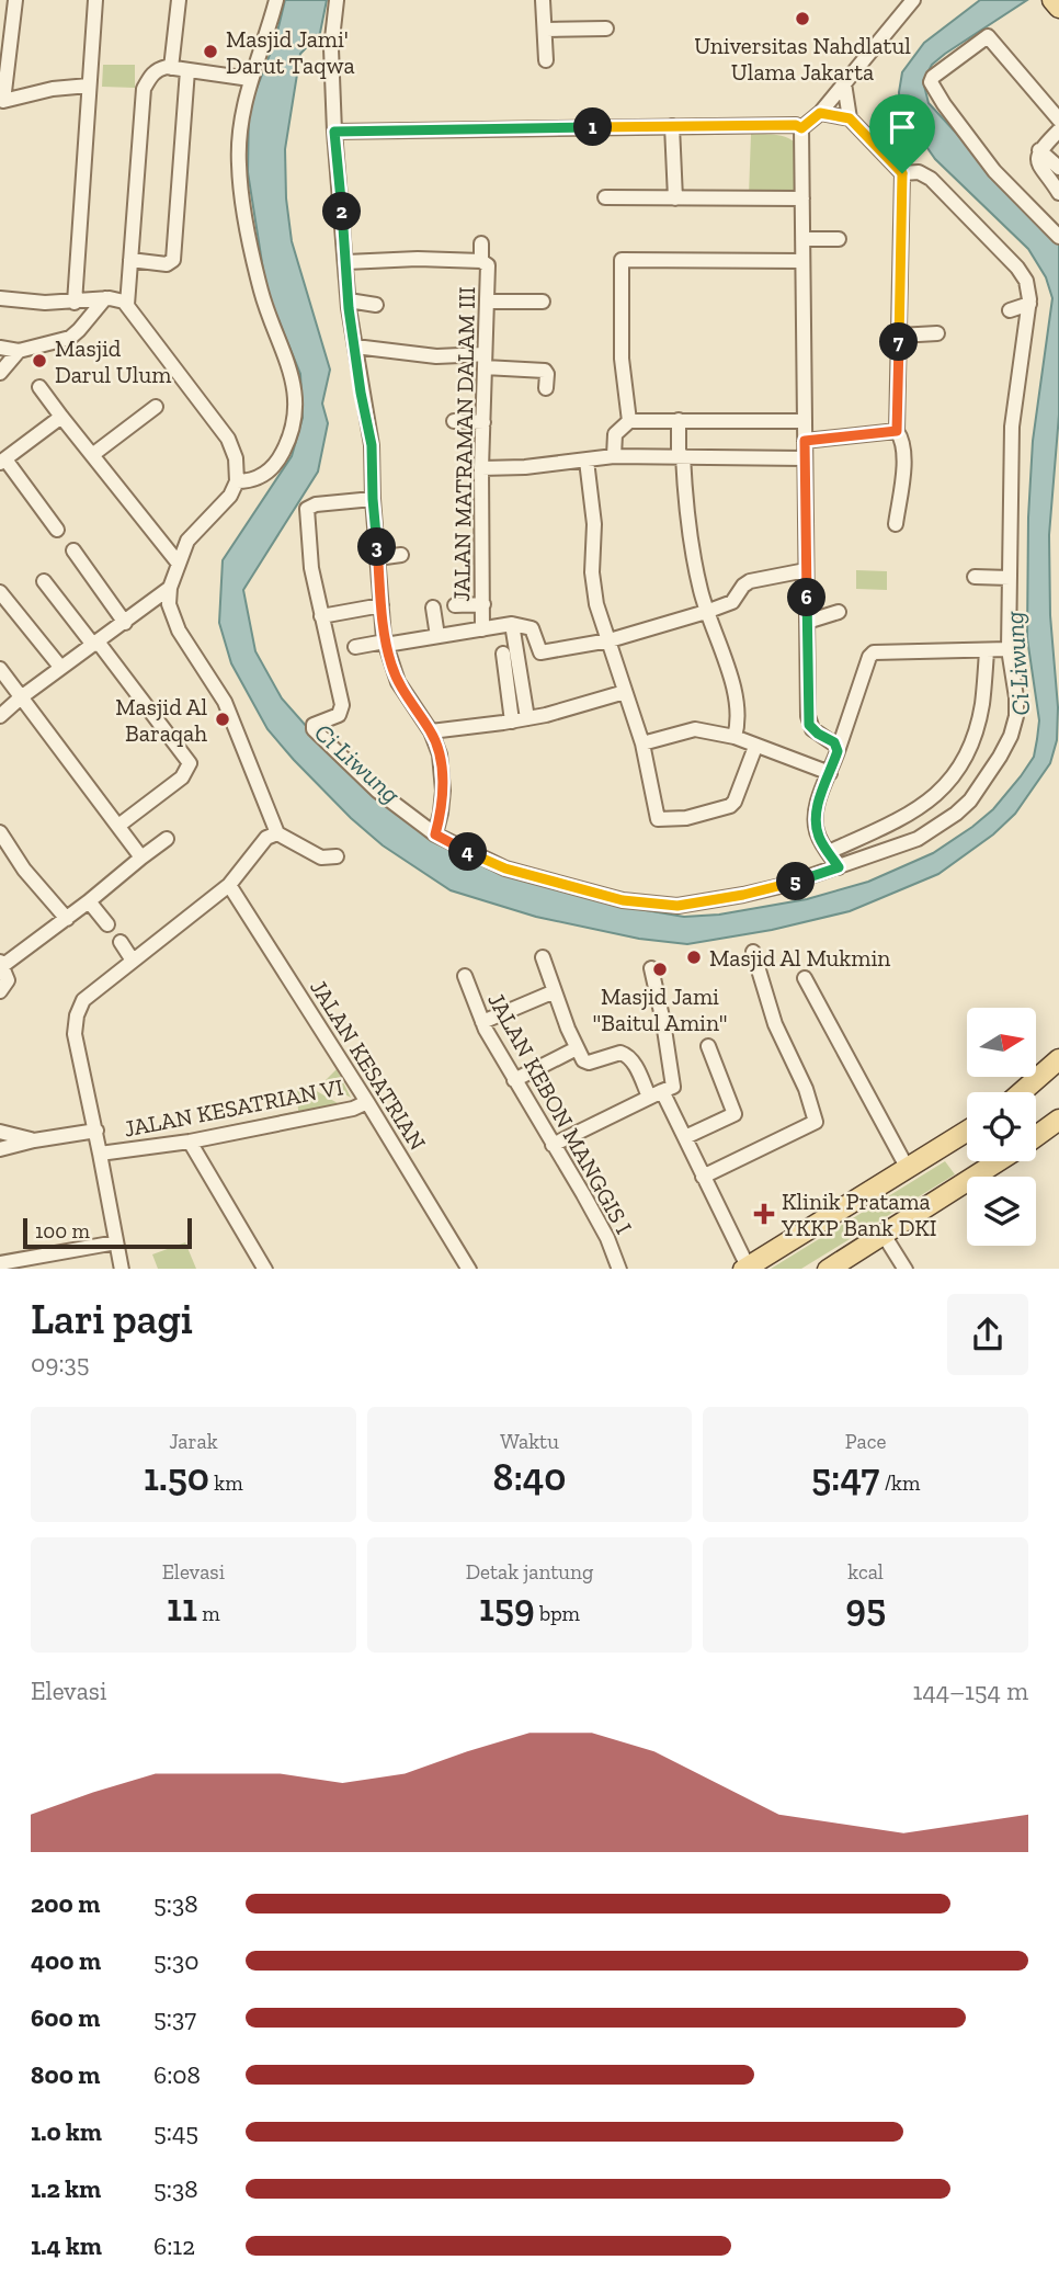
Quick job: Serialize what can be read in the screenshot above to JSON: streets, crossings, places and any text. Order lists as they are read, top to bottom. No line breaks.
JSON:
{"streets":{"street":["JALAN MATRAMAN DALAM III","JALAN KESATRIAN","JALAN KESATRIAN VI","JALAN KEBON MANGGIS I"]},"crossings":[["JALAN KESATRIAN","JALAN KESATRIAN VI"]],"water":["Ci Liwung"],"places":{"other":["Universitas Nahdlatul Ulama Jakarta","Masjid Jami' Darut Taqwa","Masjid Darul Ulum","Masjid Al Baraqah","Masjid Al Mukmin","Masjid Jami \"Baitul Amin\""],"health":["Klinik Pratama YKKP Bank DKI"]},"scale_bar":"100 m","north":"right","page":{"pins":["1","2","7","3","6","4","5"],"scale":"100 m","heading":["Lari pagi","09:35"],"stats":[["Jarak","1.50 km"],["Waktu","8:40"],["Pace","5:47 /km"],["Elevasi","11 m"],["Detak jantung","159 bpm"],["kcal","95"]],"chart":["Elevasi","144–154 m"],"list":[{"name":"200 m","note":"5:38"},{"name":"400 m","note":"5:30"},{"name":"600 m","note":"5:37"},{"name":"800 m","note":"6:08"},{"name":"1.0 km","note":"5:45"},{"name":"1.2 km","note":"5:38"},{"name":"1.4 km","note":"6:12"}]}}
